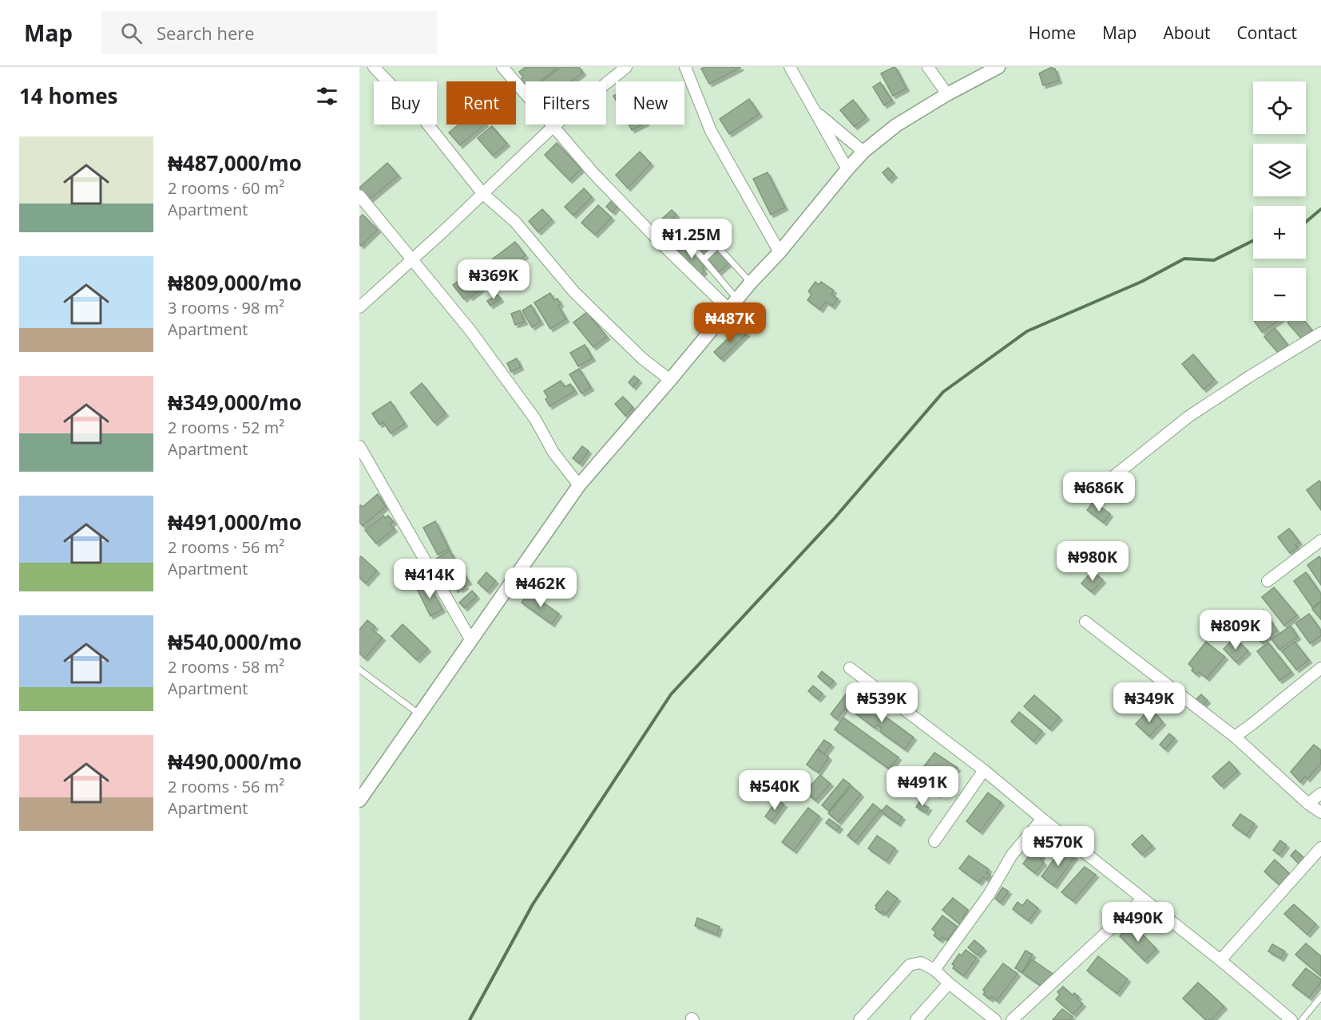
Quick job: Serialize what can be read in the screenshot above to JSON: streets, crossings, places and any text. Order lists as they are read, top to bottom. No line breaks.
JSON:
{"page":{"header":"Map","search":"Search here","nav":["Home","Map","About","Contact"],"heading":"14 homes","map_buttons":["+","−"],"chip":["Buy","Rent","Filters","New"],"list":[{"name":"₦487,000/mo","note":"2 rooms · 60 m² · Apartment"},{"name":"₦809,000/mo","note":"3 rooms · 98 m² · Apartment"},{"name":"₦349,000/mo","note":"2 rooms · 52 m² · Apartment"},{"name":"₦491,000/mo","note":"2 rooms · 56 m² · Apartment"},{"name":"₦540,000/mo","note":"2 rooms · 58 m² · Apartment"},{"name":"₦490,000/mo","note":"2 rooms · 56 m² · Apartment"}],"price":["₦1.25M","₦369K","₦487K","₦686K","₦980K","₦414K","₦462K","₦809K","₦539K","₦349K","₦491K","₦540K","₦570K","₦490K"]}}
